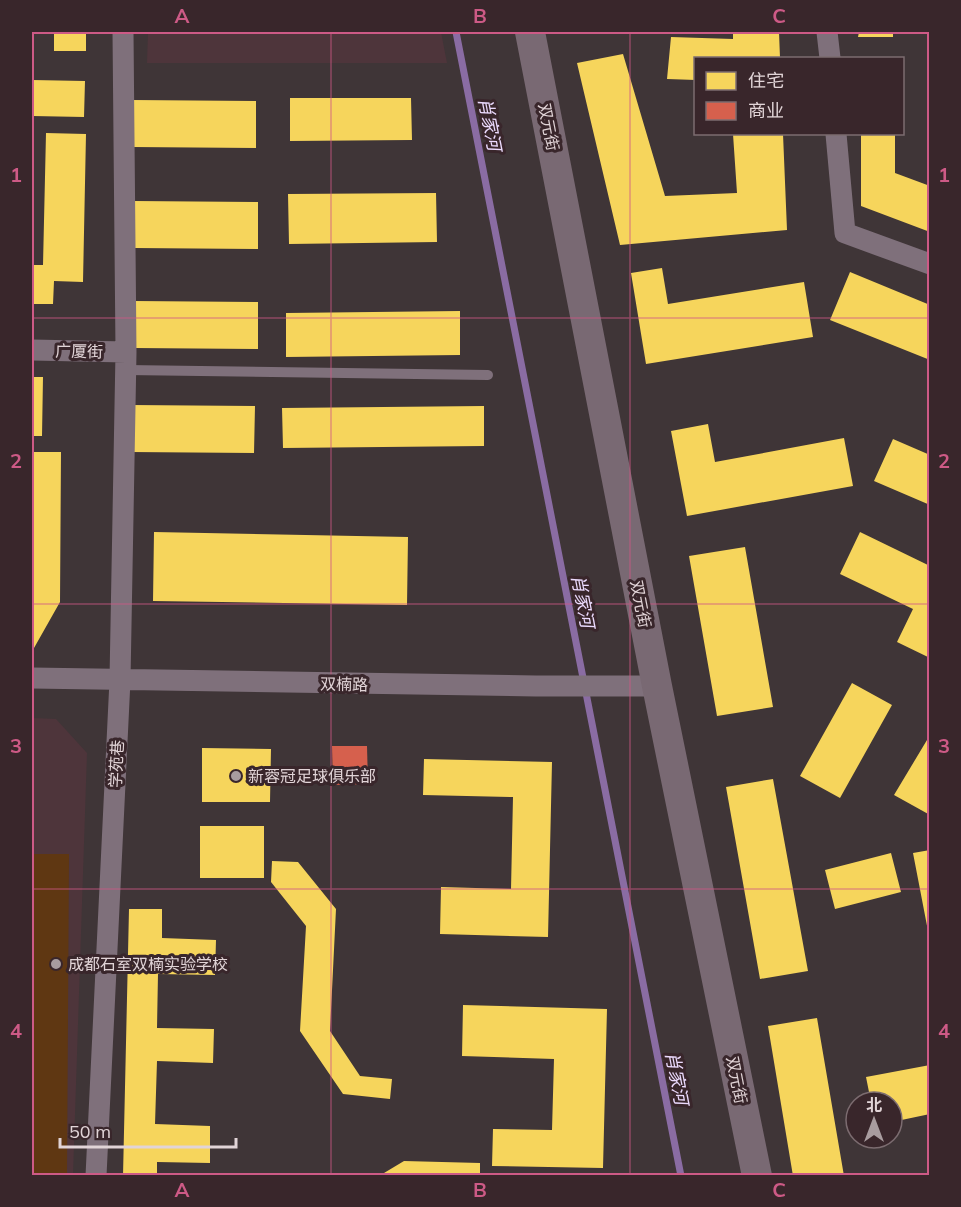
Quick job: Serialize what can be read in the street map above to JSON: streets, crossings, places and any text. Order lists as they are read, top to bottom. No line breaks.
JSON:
{"streets":{"main road":["双元街"],"street":["广厦街","双楠路","学苑巷"]},"crossings":[["双元街","双楠路"],["广厦街","学苑巷"],["双楠路","学苑巷"]],"water":["肖家河"],"places":["新蓉冠足球俱乐部","成都石室双楠实验学校"],"legend":["住宅","商业"],"scale_bar":"50 m","north":"top","grid":{"columns":["A","B","C"],"rows":["1","2","3","4"]}}
